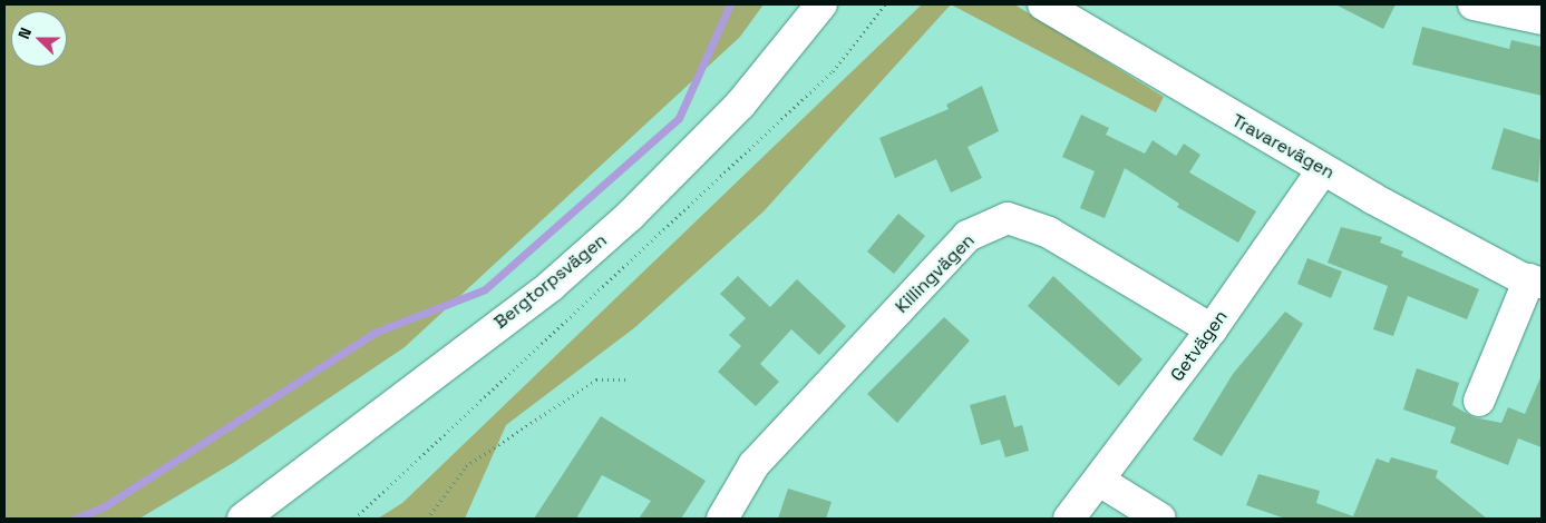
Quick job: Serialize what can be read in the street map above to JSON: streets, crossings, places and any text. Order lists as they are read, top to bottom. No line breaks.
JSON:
{"streets":{"street":["Travarevägen","Killingvägen","Bergtorpsvägen","Getvägen"]},"crossings":[["Travarevägen","Getvägen"],["Killingvägen","Getvägen"]],"north":"left"}
